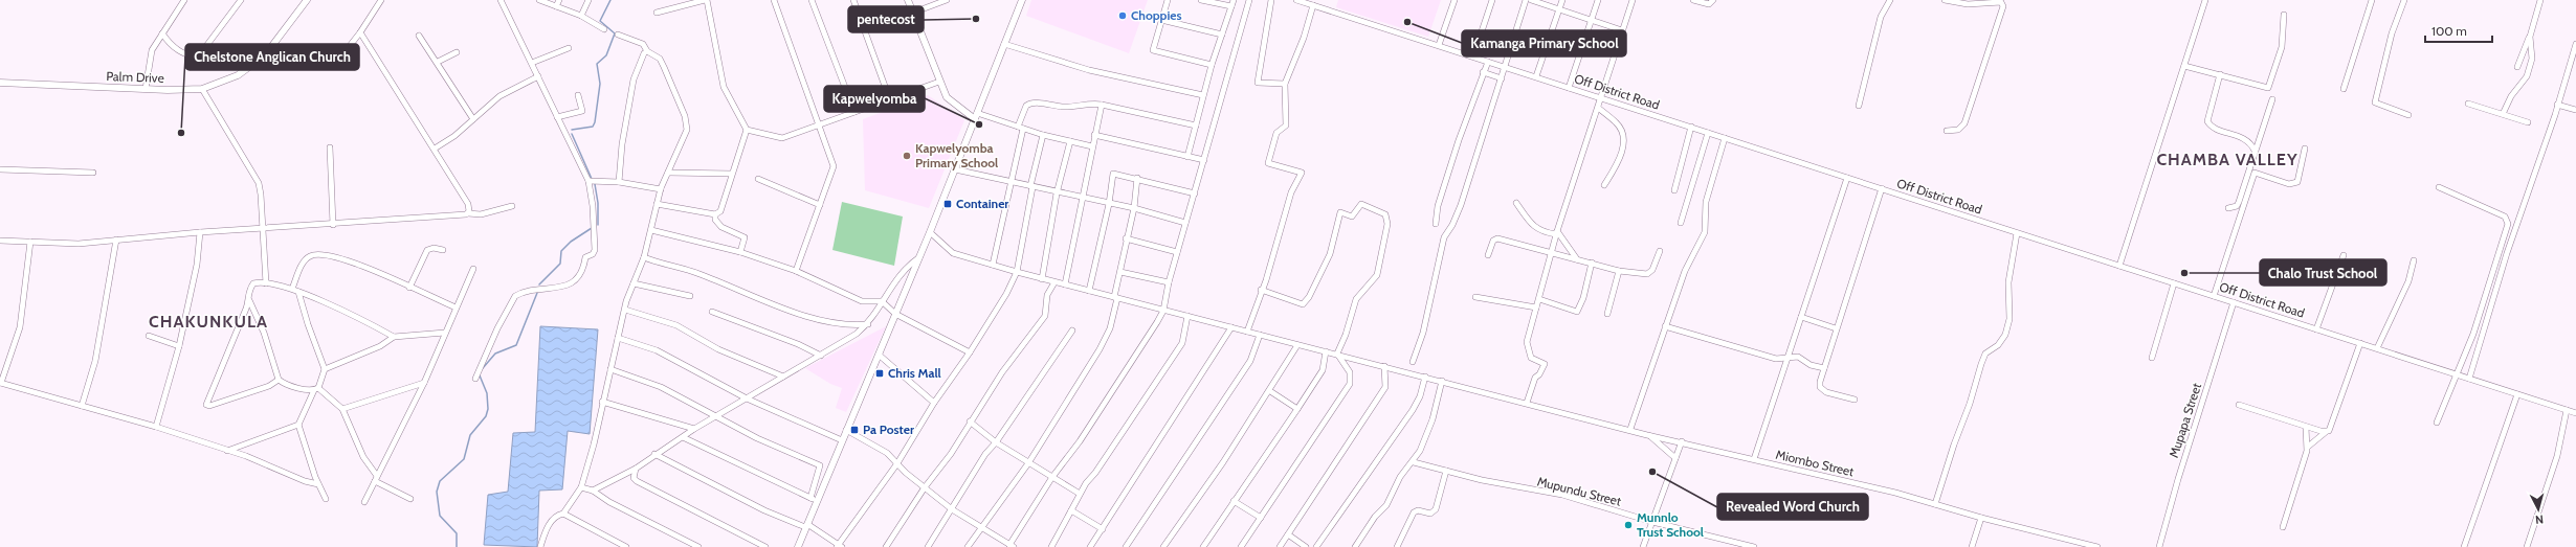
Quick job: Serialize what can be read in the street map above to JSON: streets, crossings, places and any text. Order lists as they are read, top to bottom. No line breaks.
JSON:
{"streets":{"street":["Palm Drive","Off District Road","Mupapa Street","Miombo Street","Mupundu Street"]},"crossings":[["Off District Road","Mupapa Street"]],"districts":["CHAMBA VALLEY","CHAKUNKULA"],"places":{"other":["Choppies","pentecost","Kamanga Primary School","Kapwelyomba","Chelstone Anglican Church","Kapwelyomba Primary School","Chalo Trust School","Revealed Word Church","Munnlo Trust School"],"transit":["Container","Chris Mall","Pa Poster"]},"scale_bar":"100 m","north":"bottom"}
